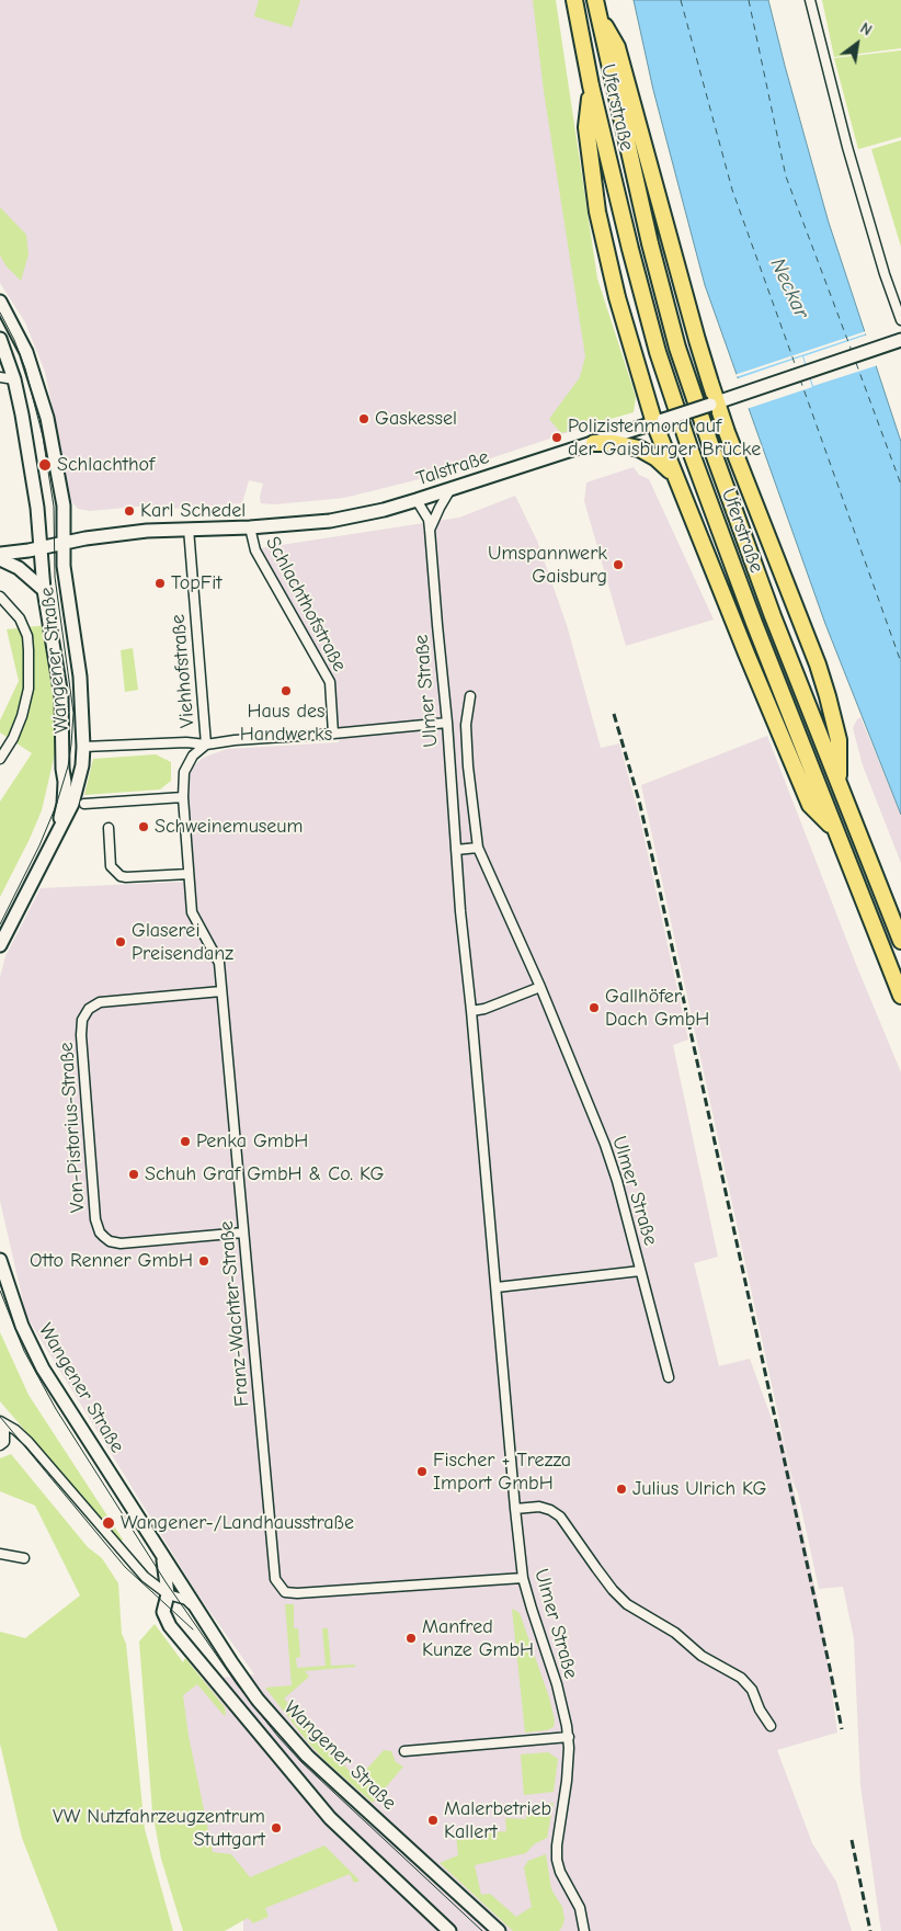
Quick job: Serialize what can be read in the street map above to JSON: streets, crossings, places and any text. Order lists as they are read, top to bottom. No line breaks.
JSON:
{"streets":{"highway":["Uferstraße"],"street":["Talstraße","Schlachthofstraße","Wangener Straße","Viehhofstraße","Ulmer Straße","Von-Pistorius-Straße","Franz-Wachter-Straße"]},"crossings":[["Talstraße","Schlachthofstraße"],["Talstraße","Wangener Straße"],["Talstraße","Viehhofstraße"],["Talstraße","Ulmer Straße"],["Ulmer Straße","Franz-Wachter-Straße"],["Von-Pistorius-Straße","Franz-Wachter-Straße"]],"water":["Neckar"],"places":["Gaskessel","Polizistenmord auf der Gaisburger Brücke","Schlachthof","Karl Schedel","Umspannwerk Gaisburg","TopFit","Haus des Handwerks","Schweinemuseum","Glaserei Preisendanz","Gallhöfer Dach GmbH","Penka GmbH","Schuh Graf GmbH & Co. KG","Otto Renner GmbH","Fischer + Trezza Import GmbH","Julius Ulrich KG","Wangener-/Landhausstraße","Manfred Kunze GmbH","Malerbetrieb Kallert","VW Nutzfahrzeugzentrum Stuttgart"],"north":"top right"}
